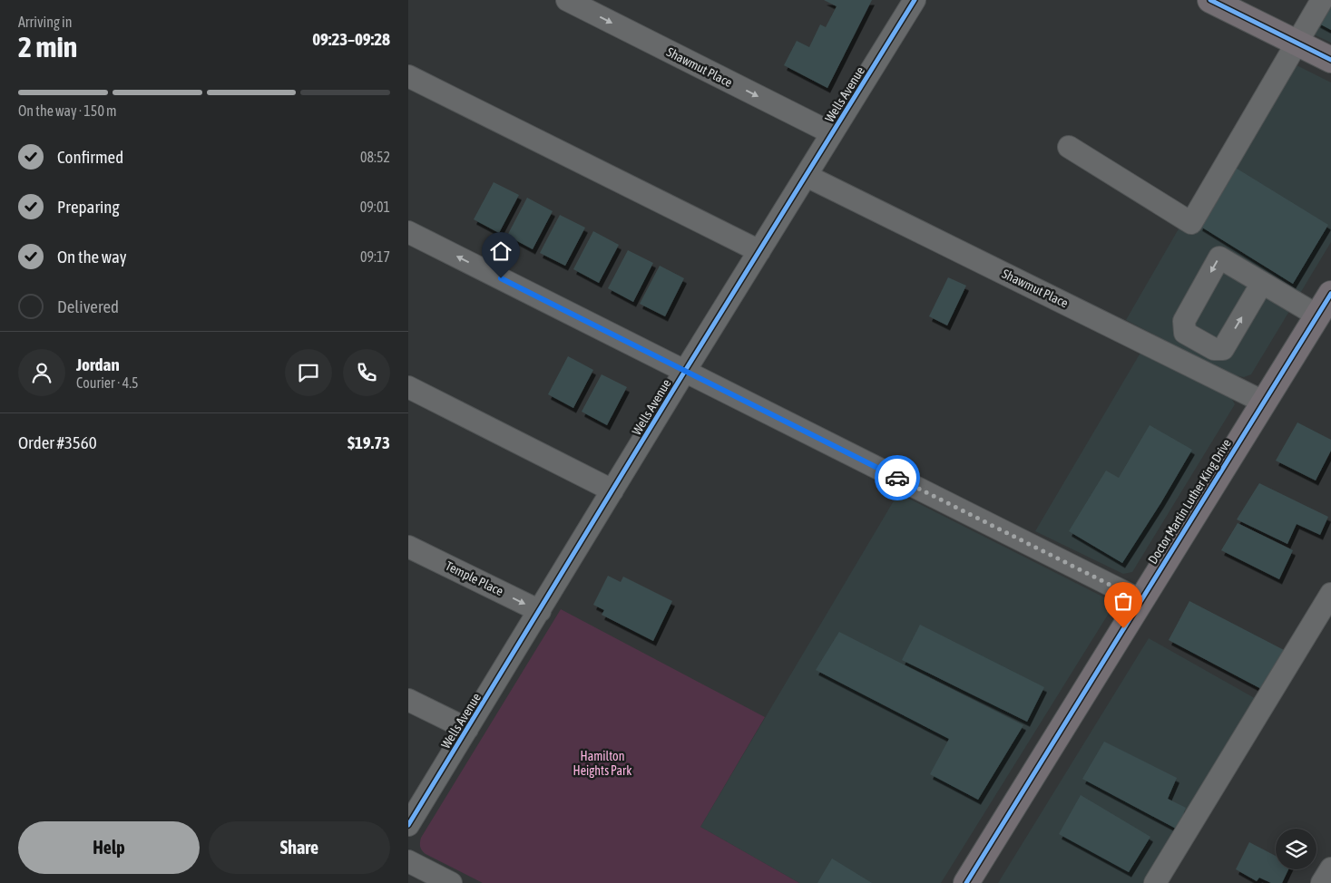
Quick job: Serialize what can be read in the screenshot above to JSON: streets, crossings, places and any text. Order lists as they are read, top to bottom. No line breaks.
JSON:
{"streets":{"main road":["Doctor Martin Luther King Drive"],"street":["Shawmut Place","Wells Avenue","Temple Place"]},"crossings":[["Shawmut Place","Wells Avenue"],["Shawmut Place","Doctor Martin Luther King Drive"],["Wells Avenue","Temple Place"]],"parks":["Hamilton Heights Park"],"page":{"heading":["2 min","Arriving in","09:23–09:28"],"panel":["Jordan","Courier · 4.5","Order #3560","$19.73"],"bar":"On the way · 150 m","list":[["Confirmed","08:52"],["Preparing","09:01"],["On the way","09:17"],"Delivered"],"buttons":["Help","Share"]}}
